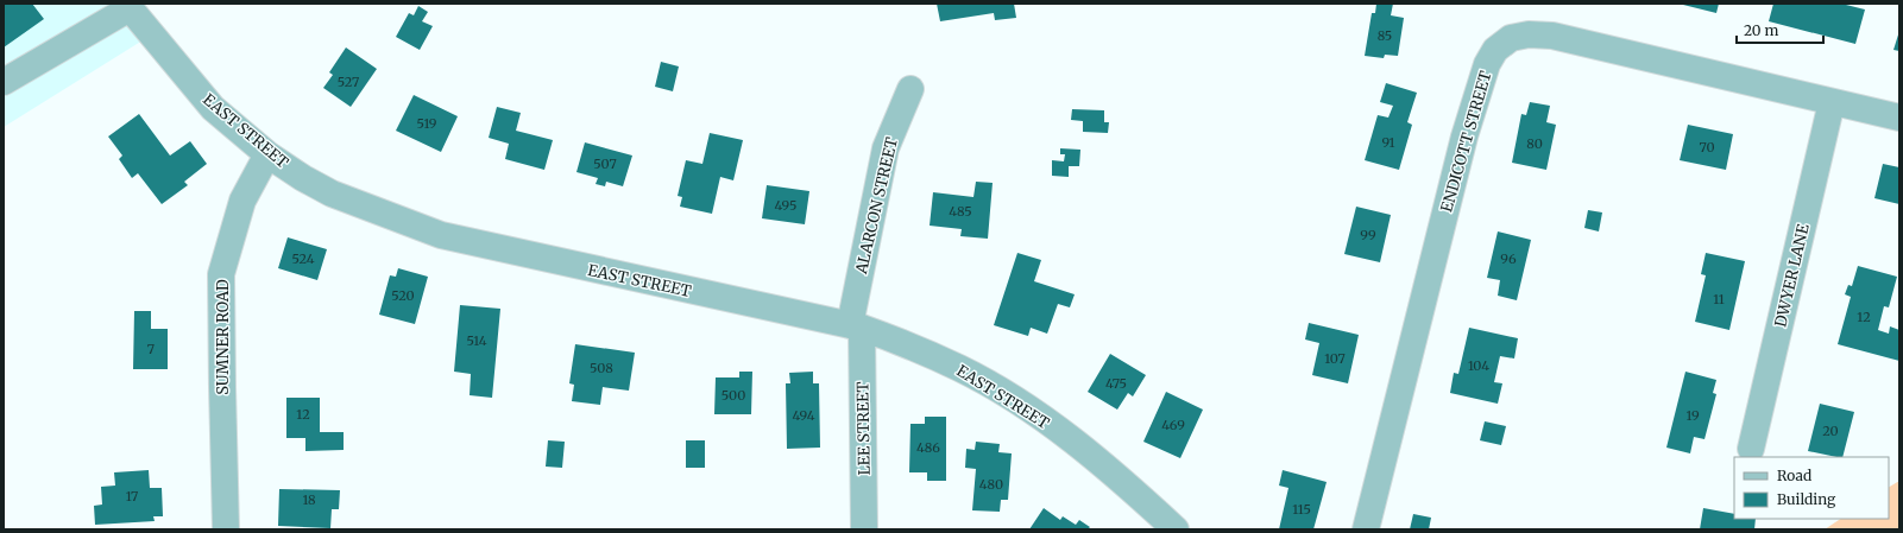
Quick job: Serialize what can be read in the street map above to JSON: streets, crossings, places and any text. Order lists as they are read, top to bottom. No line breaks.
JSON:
{"streets":{"street":["EAST STREET","ENDICOTT STREET","ALARCON STREET","DWYER LANE","SUMNER ROAD","LEE STREET"]},"crossings":[["EAST STREET","ALARCON STREET"],["EAST STREET","SUMNER ROAD"],["EAST STREET","LEE STREET"],["ENDICOTT STREET","DWYER LANE"],["ALARCON STREET","LEE STREET"]],"house_numbers":["85","527","519","91","80","70","507","495","485","99","524","96","520","11","12","514","7","107","104","508","475","500","12","494","19","469","20","486","480","17","18","115"],"legend":["Road","Building"],"scale_bar":"20 m"}
